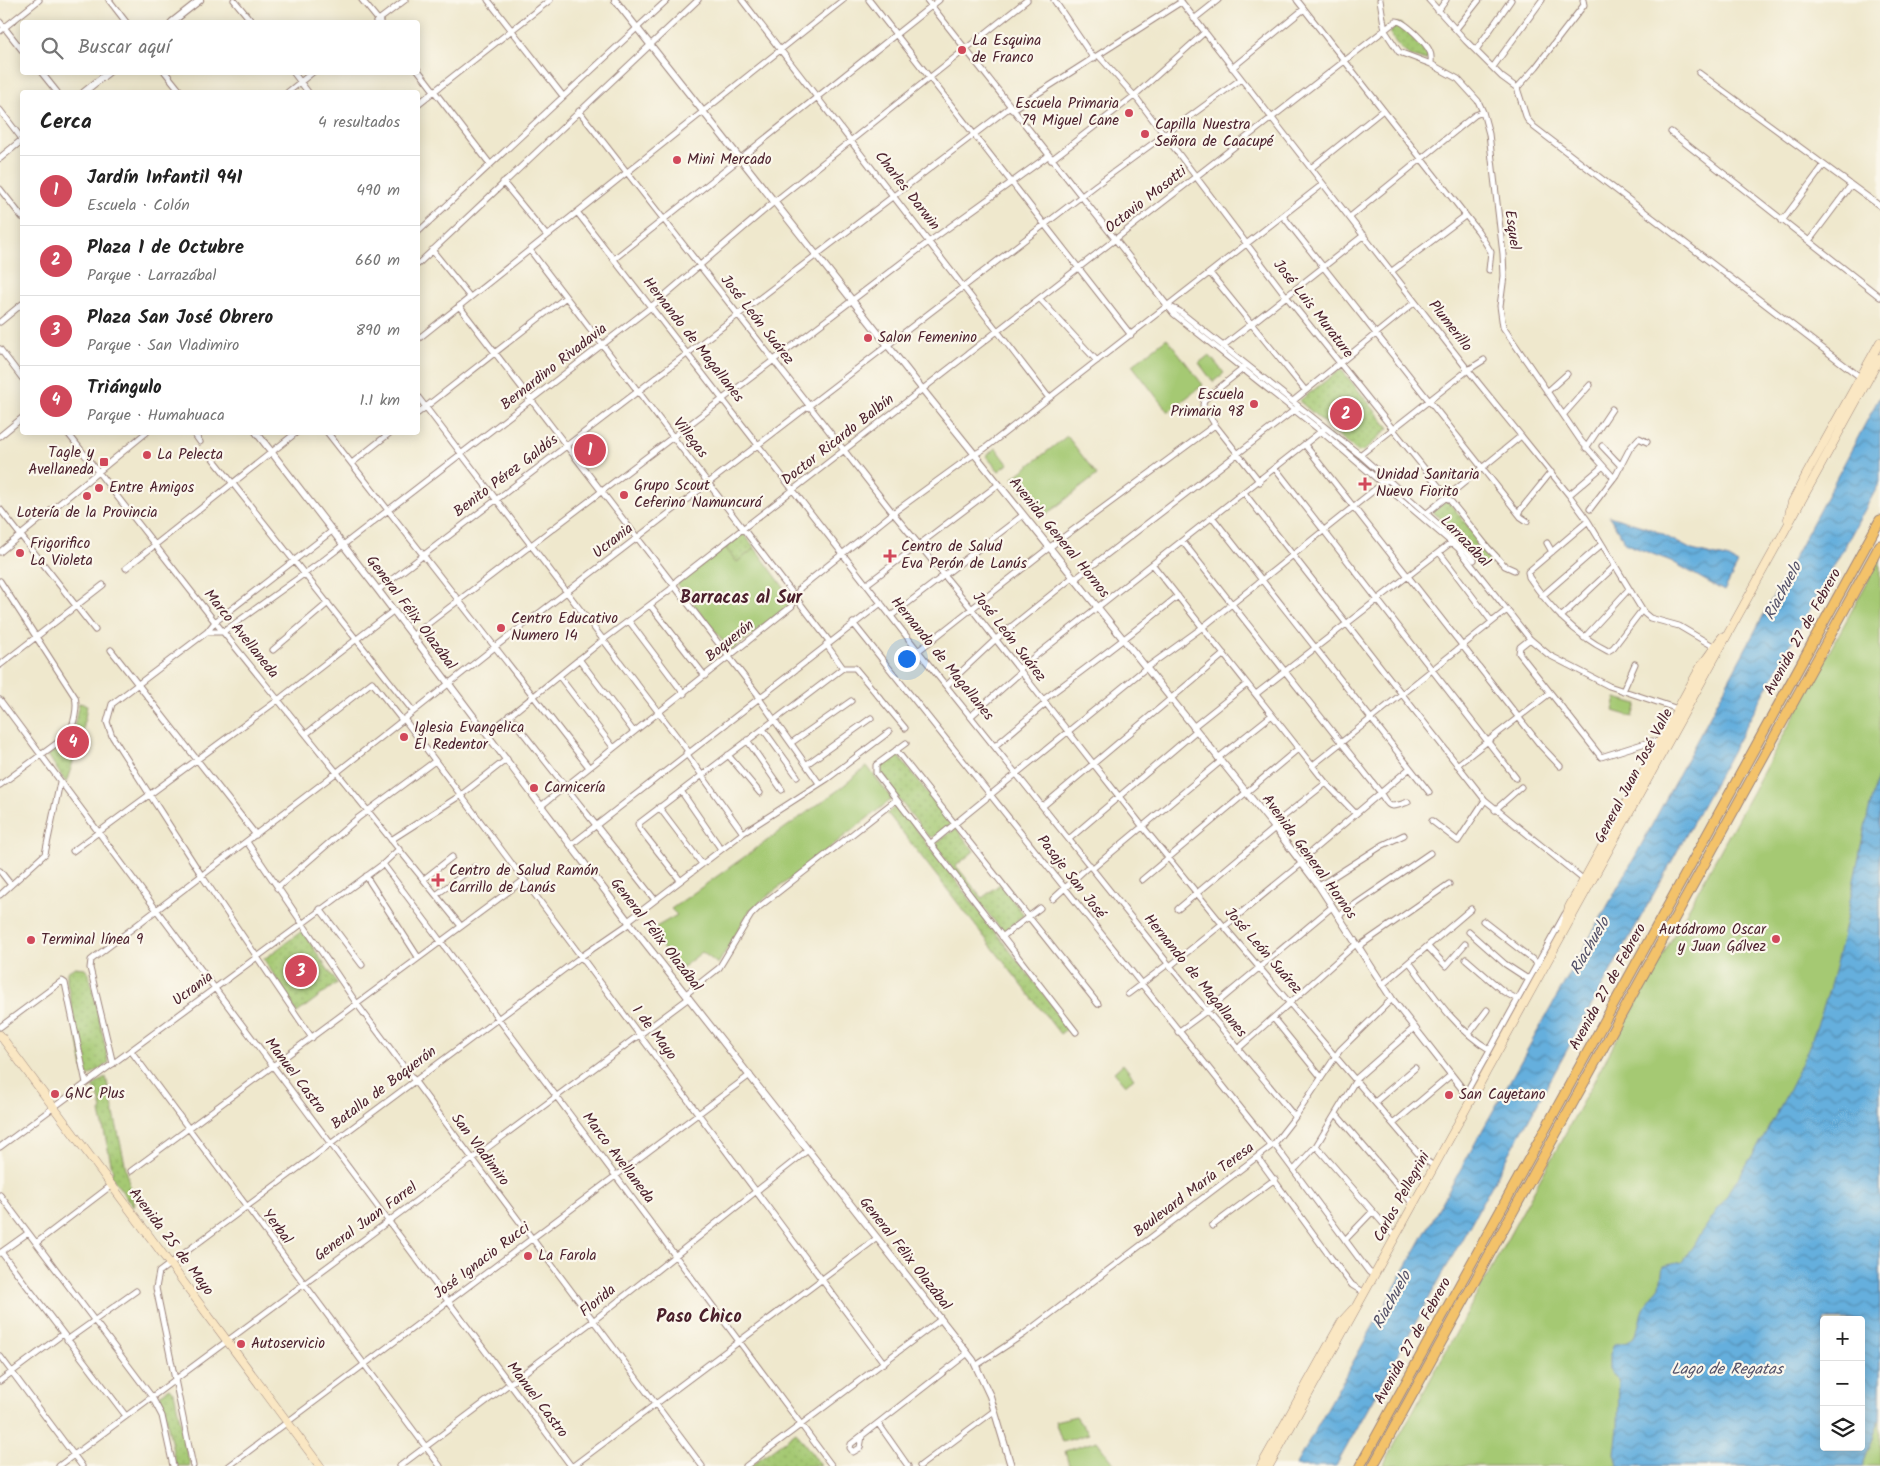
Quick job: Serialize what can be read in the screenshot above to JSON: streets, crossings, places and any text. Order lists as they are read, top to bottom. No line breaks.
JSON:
{"streets":{"main road":["Avenida 27 de Febrero","General Juan José Valle","Carlos Pellegrini","Avenida 25 de Mayo"],"street":["Charles Darwin","Octavio Mosotti","Esquel","José Luis Murature","José León Suárez","Plumerillo","Hernando de Magallanes","Bernardino Rivadavia","Villegas","Doctor Ricardo Balbín","Benito Pérez Galdós","Avenida General Hornos","Ucrania","Larrazábal","General Félix Olazábal","Marco Avellaneda","Boquerón","Pasaje San José","1 de Mayo","Manuel Castro","Batalla de Boquerón","San Vladimiro","Boulevard María Teresa","General Juan Farrel","Yerbal","José Ignacio Rucci","Florida"]},"crossings":[["Charles Darwin","Octavio Mosotti"],["Charles Darwin","Bernardino Rivadavia"],["Charles Darwin","Benito Pérez Galdós"],["Charles Darwin","Ucrania"],["Charles Darwin","Boquerón"],["Octavio Mosotti","Esquel"],["Octavio Mosotti","José Luis Murature"],["Octavio Mosotti","Plumerillo"],["Octavio Mosotti","Doctor Ricardo Balbín"],["Octavio Mosotti","Avenida General Hornos"],["Octavio Mosotti","Larrazábal"],["José Luis Murature","Benito Pérez Galdós"],["José Luis Murature","Ucrania"],["José Luis Murature","Boquerón"],["José León Suárez","Bernardino Rivadavia"],["José León Suárez","Doctor Ricardo Balbín"],["José León Suárez","Benito Pérez Galdós"],["José León Suárez","Ucrania"],["José León Suárez","Boquerón"],["José León Suárez","Boulevard María Teresa"],["José León Suárez","Carlos Pellegrini"],["Plumerillo","Benito Pérez Galdós"],["Plumerillo","Ucrania"],["Plumerillo","Boquerón"],["Hernando de Magallanes","Bernardino Rivadavia"],["Hernando de Magallanes","Doctor Ricardo Balbín"],["Hernando de Magallanes","Benito Pérez Galdós"],["Hernando de Magallanes","Ucrania"],["Hernando de Magallanes","Boquerón"],["Hernando de Magallanes","Boulevard María Teresa"],["Bernardino Rivadavia","Villegas"],["Bernardino Rivadavia","Avenida General Hornos"],["Bernardino Rivadavia","Larrazábal"],["Bernardino Rivadavia","General Félix Olazábal"],["Bernardino Rivadavia","Marco Avellaneda"],["Villegas","Doctor Ricardo Balbín"],["Villegas","Benito Pérez Galdós"],["Villegas","Ucrania"],["Villegas","Boquerón"],["Doctor Ricardo Balbín","Avenida General Hornos"],["Doctor Ricardo Balbín","General Félix Olazábal"],["Benito Pérez Galdós","Avenida General Hornos"],["Benito Pérez Galdós","Larrazábal"],["Benito Pérez Galdós","General Félix Olazábal"],["Avenida General Hornos","Ucrania"],["Avenida General Hornos","Boquerón"],["Avenida General Hornos","General Juan José Valle"],["Avenida General Hornos","Boulevard María Teresa"],["Avenida General Hornos","Carlos Pellegrini"],["Ucrania","Larrazábal"],["Ucrania","General Félix Olazábal"],["Ucrania","Marco Avellaneda"],["Ucrania","1 de Mayo"],["Ucrania","Manuel Castro"],["Ucrania","San Vladimiro"],["Ucrania","Yerbal"],["Ucrania","Avenida 25 de Mayo"],["Larrazábal","Boquerón"],["Larrazábal","General Juan José Valle"],["General Félix Olazábal","Boquerón"],["General Félix Olazábal","Batalla de Boquerón"],["General Félix Olazábal","Boulevard María Teresa"],["General Félix Olazábal","General Juan Farrel"],["General Félix Olazábal","José Ignacio Rucci"],["General Félix Olazábal","Florida"],["Marco Avellaneda","1 de Mayo"],["Marco Avellaneda","Batalla de Boquerón"],["Marco Avellaneda","General Juan Farrel"],["Marco Avellaneda","José Ignacio Rucci"],["Marco Avellaneda","Florida"],["General Juan José Valle","Carlos Pellegrini"],["Pasaje San José","Boulevard María Teresa"],["Pasaje San José","Carlos Pellegrini"],["1 de Mayo","Batalla de Boquerón"],["1 de Mayo","General Juan Farrel"],["1 de Mayo","José Ignacio Rucci"],["1 de Mayo","Florida"],["Manuel Castro","Batalla de Boquerón"],["Manuel Castro","General Juan Farrel"],["Manuel Castro","José Ignacio Rucci"],["Manuel Castro","Florida"],["Batalla de Boquerón","San Vladimiro"],["Batalla de Boquerón","General Juan Farrel"],["Batalla de Boquerón","Yerbal"],["Batalla de Boquerón","Avenida 25 de Mayo"],["San Vladimiro","General Juan Farrel"],["San Vladimiro","José Ignacio Rucci"],["San Vladimiro","Florida"],["General Juan Farrel","Yerbal"],["General Juan Farrel","Avenida 25 de Mayo"],["Yerbal","José Ignacio Rucci"],["Yerbal","Florida"],["Avenida 25 de Mayo","José Ignacio Rucci"]],"districts":["Barracas al Sur","Paso Chico"],"water":["Riachuelo","Lago de Regatas"],"places":{"other":["La Esquina de Franco","Escuela Primaria 79 Miguel Cane","Capilla Nuestra Señora de Caacupé","Mini Mercado","Salon Femenino","Escuela Primaria 98","La Pelecta","Entre Amigos","Grupo Scout Ceferino Namuncurá","Lotería de la Provincia","Frigorifico La Violeta","Centro Educativo Numero 14","Iglesia Evangelica El Redentor","Carnicería","Autódromo Oscar y Juan Gálvez","Terminal línea 9","GNC Plus","San Cayetano","La Farola","Autoservicio"],"transit":["Tagle y Avellaneda"],"health":["Unidad Sanitaria Nuevo Fiorito","Centro de Salud Eva Perón de Lanús","Centro de Salud Ramón Carrillo de Lanús"]},"page":{"search":"Buscar aquí","heading":["Cerca","4 resultados"],"list":[{"mark":"1","name":"Jardín Infantil 941","note":"Escuela · Colón","value":"490 m"},{"mark":"2","name":"Plaza 1 de Octubre","note":"Parque · Larrazábal","value":"660 m"},{"mark":"3","name":"Plaza San José Obrero","note":"Parque · San Vladimiro","value":"890 m"},{"mark":"4","name":"Triángulo","note":"Parque · Humahuaca","value":"1.1 km"}],"pins":["2","1","4","3"],"map_buttons":["+","−"]}}
